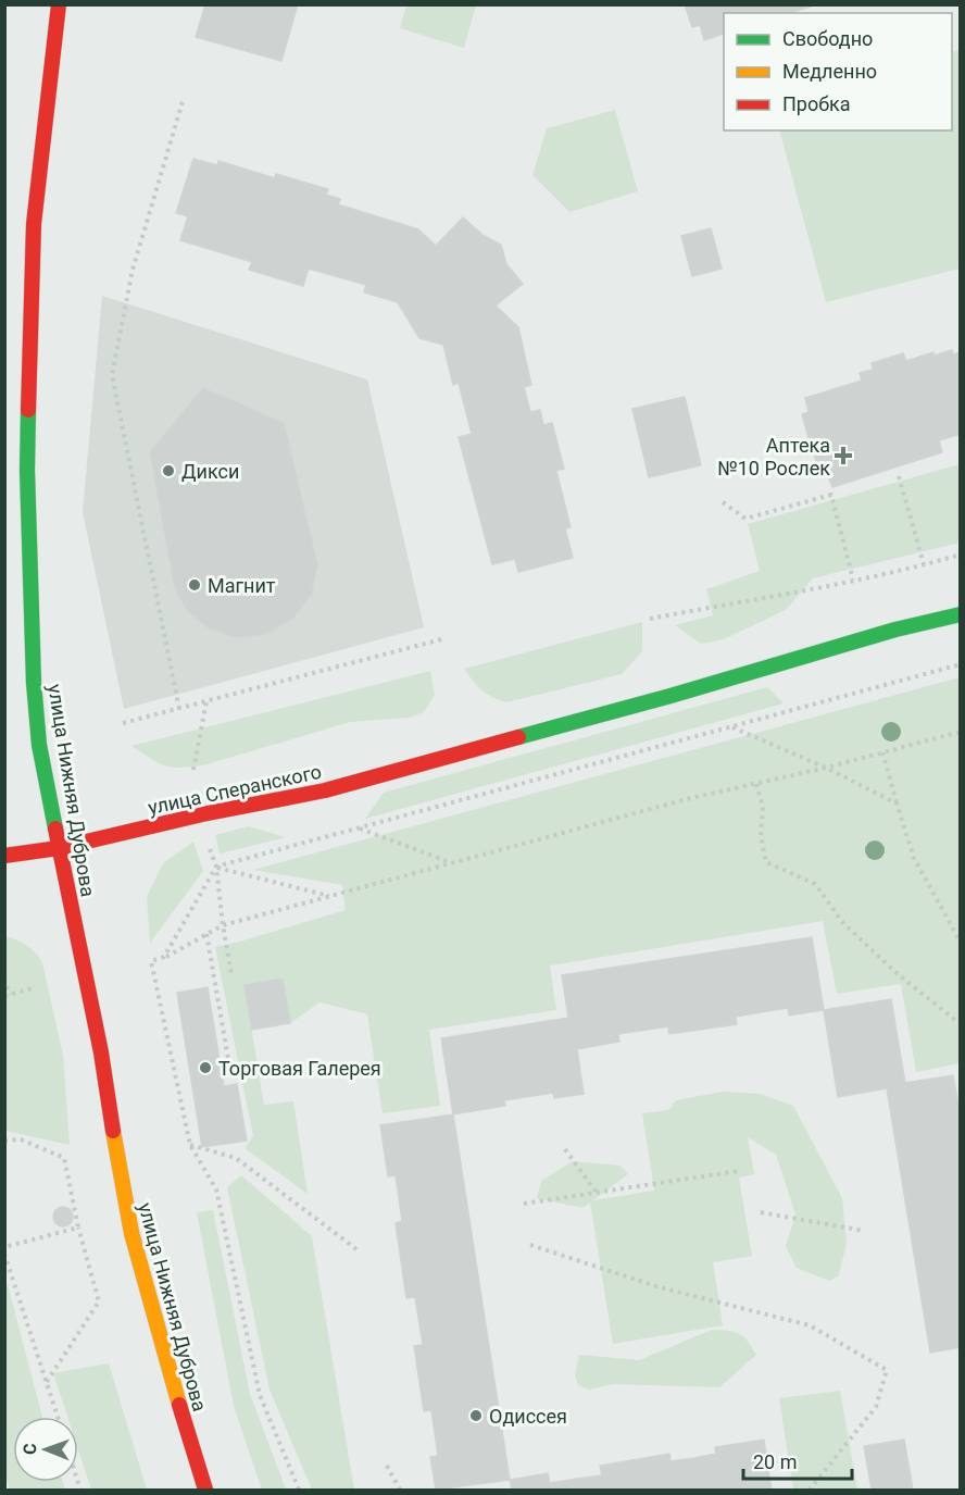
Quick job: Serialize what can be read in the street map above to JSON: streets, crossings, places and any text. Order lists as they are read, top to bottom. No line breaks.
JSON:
{"streets":{"street":["улица Сперанского","улица Нижняя Дуброва"]},"crossings":[["улица Сперанского","улица Нижняя Дуброва"]],"places":{"health":["Аптека №10 Рослек"],"other":["Дикси","Магнит","Торговая Галерея","Одиссея"]},"legend":["Свободно","Медленно","Пробка"],"scale_bar":"20 m","north":"left"}
